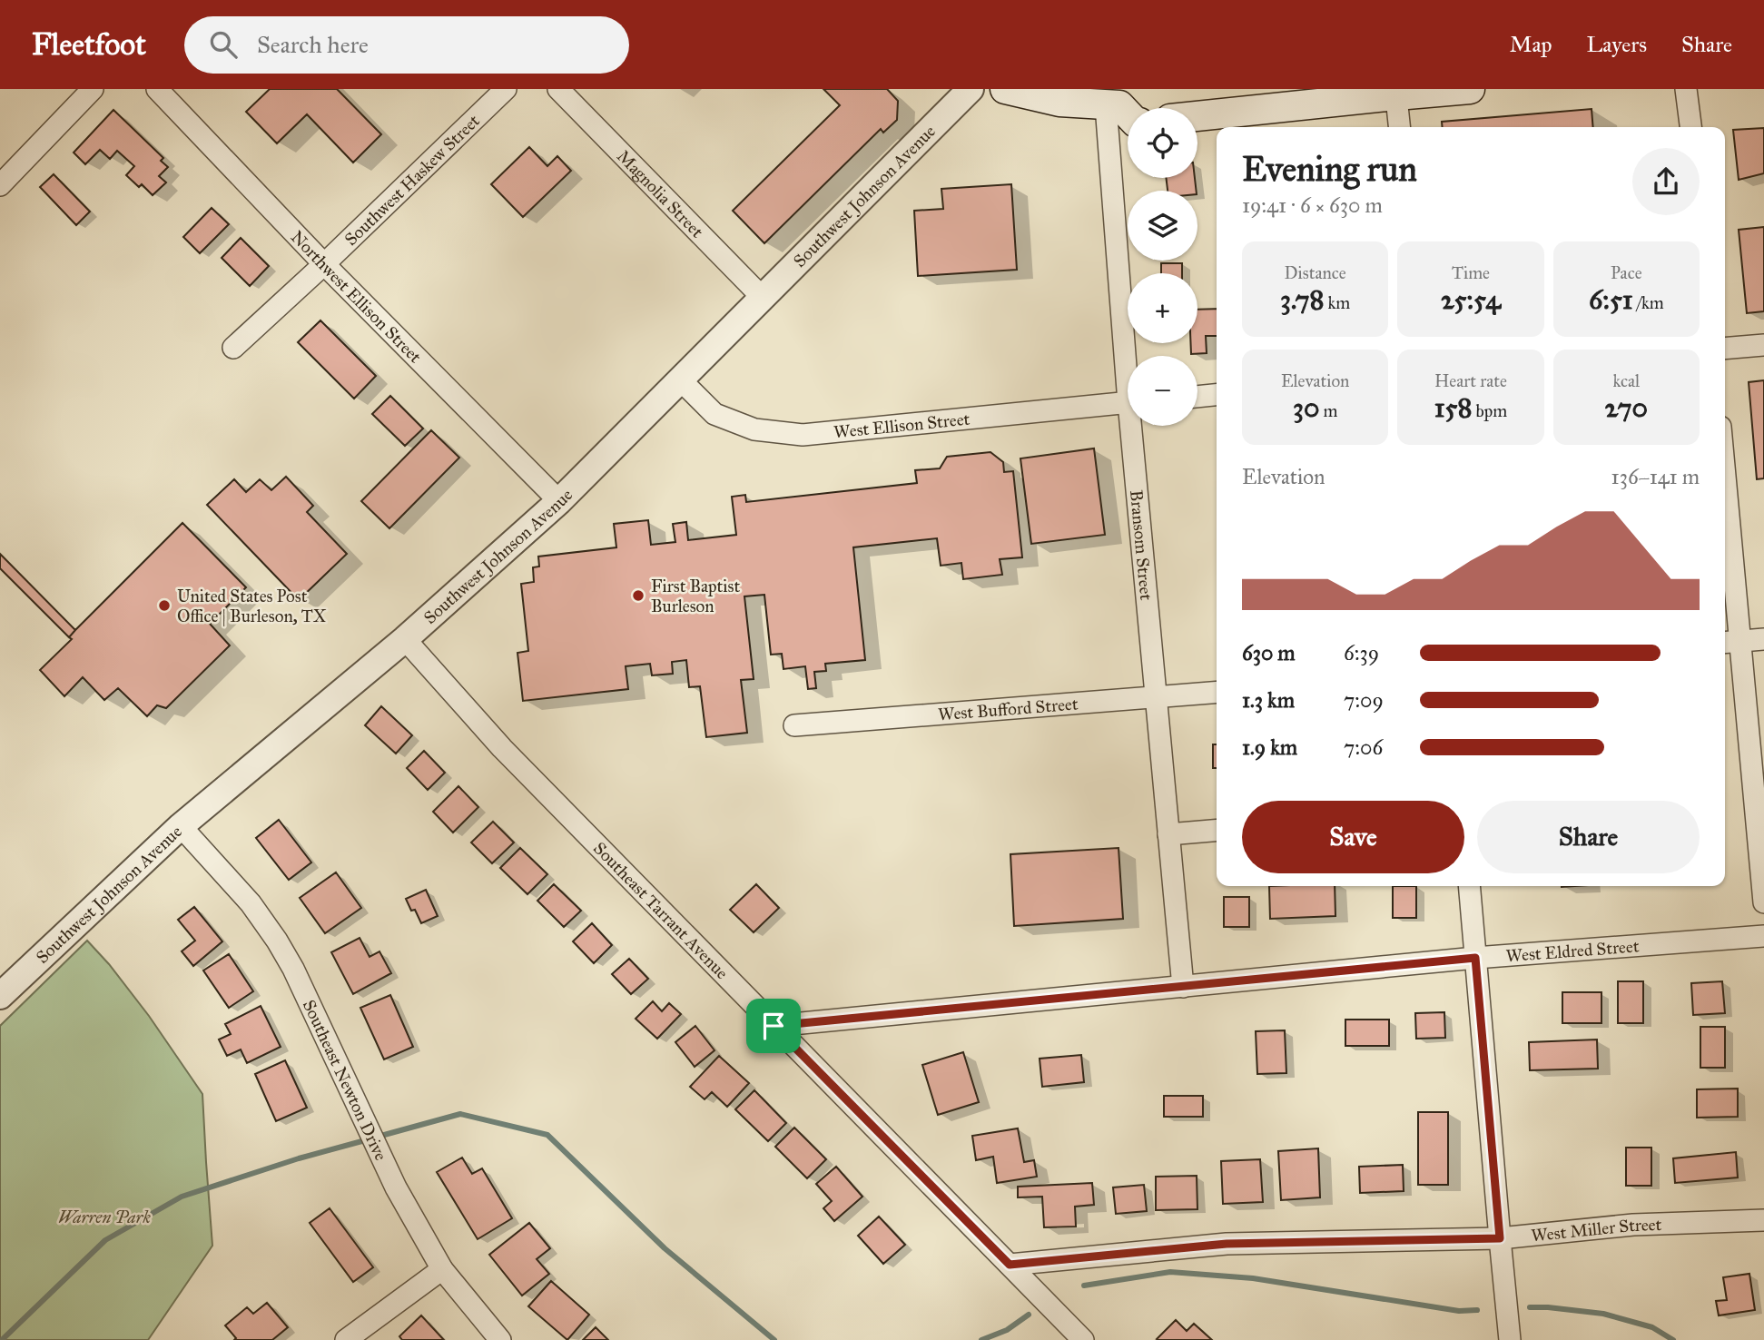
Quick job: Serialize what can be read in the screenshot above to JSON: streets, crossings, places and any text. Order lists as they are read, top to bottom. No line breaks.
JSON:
{"streets":{"street":["Southwest Haskew Street","Magnolia Street","Southwest Johnson Avenue","Northwest Ellison Street","West Ellison Street","Bransom Street","West Bufford Street","Southeast Tarrant Avenue","West Eldred Street","Southeast Newton Drive","West Miller Street"]},"crossings":[["Southwest Haskew Street","Northwest Ellison Street"],["Magnolia Street","Southwest Johnson Avenue"],["Southwest Johnson Avenue","Northwest Ellison Street"],["Southwest Johnson Avenue","West Ellison Street"],["Southwest Johnson Avenue","Southeast Tarrant Avenue"],["Southwest Johnson Avenue","Southeast Newton Drive"],["Bransom Street","West Bufford Street"],["Bransom Street","West Eldred Street"],["Southeast Tarrant Avenue","West Eldred Street"],["Southeast Tarrant Avenue","West Miller Street"]],"parks":["Warren Park"],"places":["First Baptist Burleson","United States Post Office | Burleson, TX"],"page":{"header":"Fleetfoot","search":"Search here","nav":["Map","Layers","Share"],"map_buttons":["+","−"],"heading":["Evening run","19:41 · 6 × 630 m"],"stats":[["Distance","3.78 km"],["Time","25:54"],["Pace","6:51 /km"],["Elevation","30 m"],["Heart rate","158 bpm"],["kcal","270"]],"chart":["Elevation","136–141 m"],"list":[{"name":"630 m","note":"6:39"},{"name":"1.3 km","note":"7:09"},{"name":"1.9 km","note":"7:06"}],"buttons":["Save","Share"]}}
